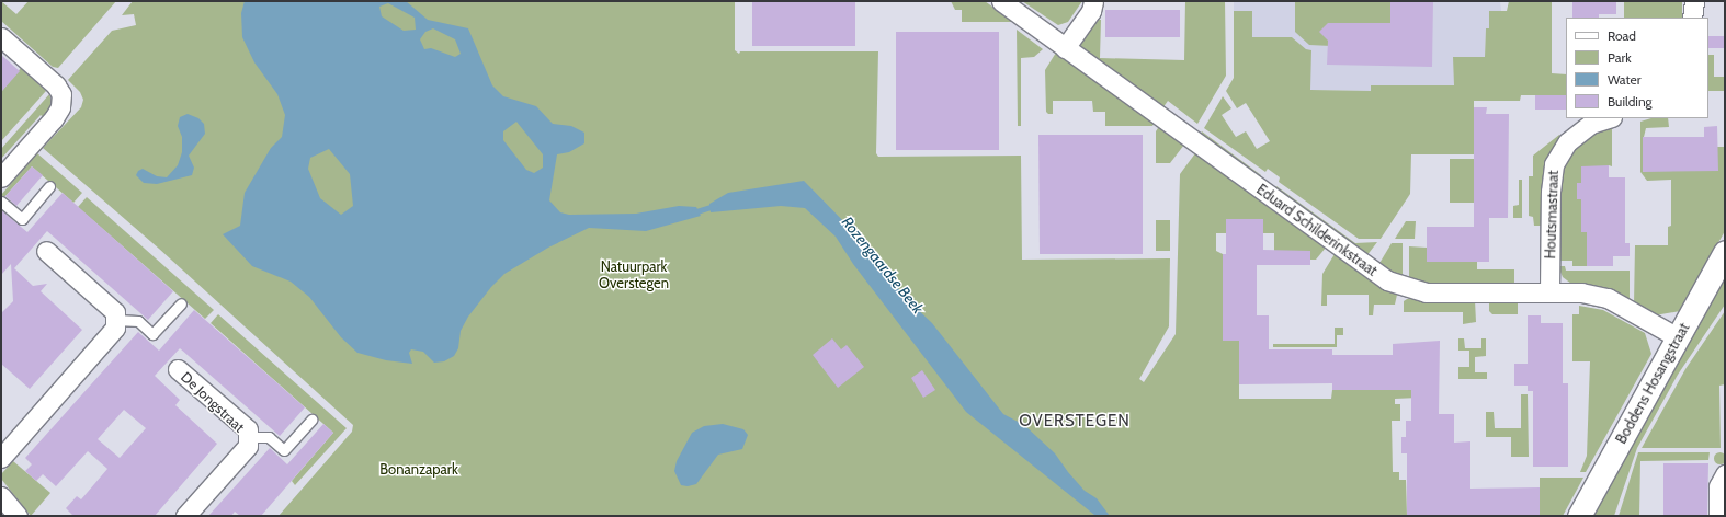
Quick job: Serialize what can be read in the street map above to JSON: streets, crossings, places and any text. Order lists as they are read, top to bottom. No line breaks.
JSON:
{"streets":{"street":["Houtsmastraat","Eduard Schilderinkstraat","Boddens Hosangstraat","De Jongstraat"]},"crossings":[["Houtsmastraat","Eduard Schilderinkstraat"],["Eduard Schilderinkstraat","Boddens Hosangstraat"]],"districts":["OVERSTEGEN"],"water":["Rozengaardse Beek"],"parks":["Natuurpark Overstegen","Bonanzapark"],"legend":["Road","Park","Water","Building"]}
